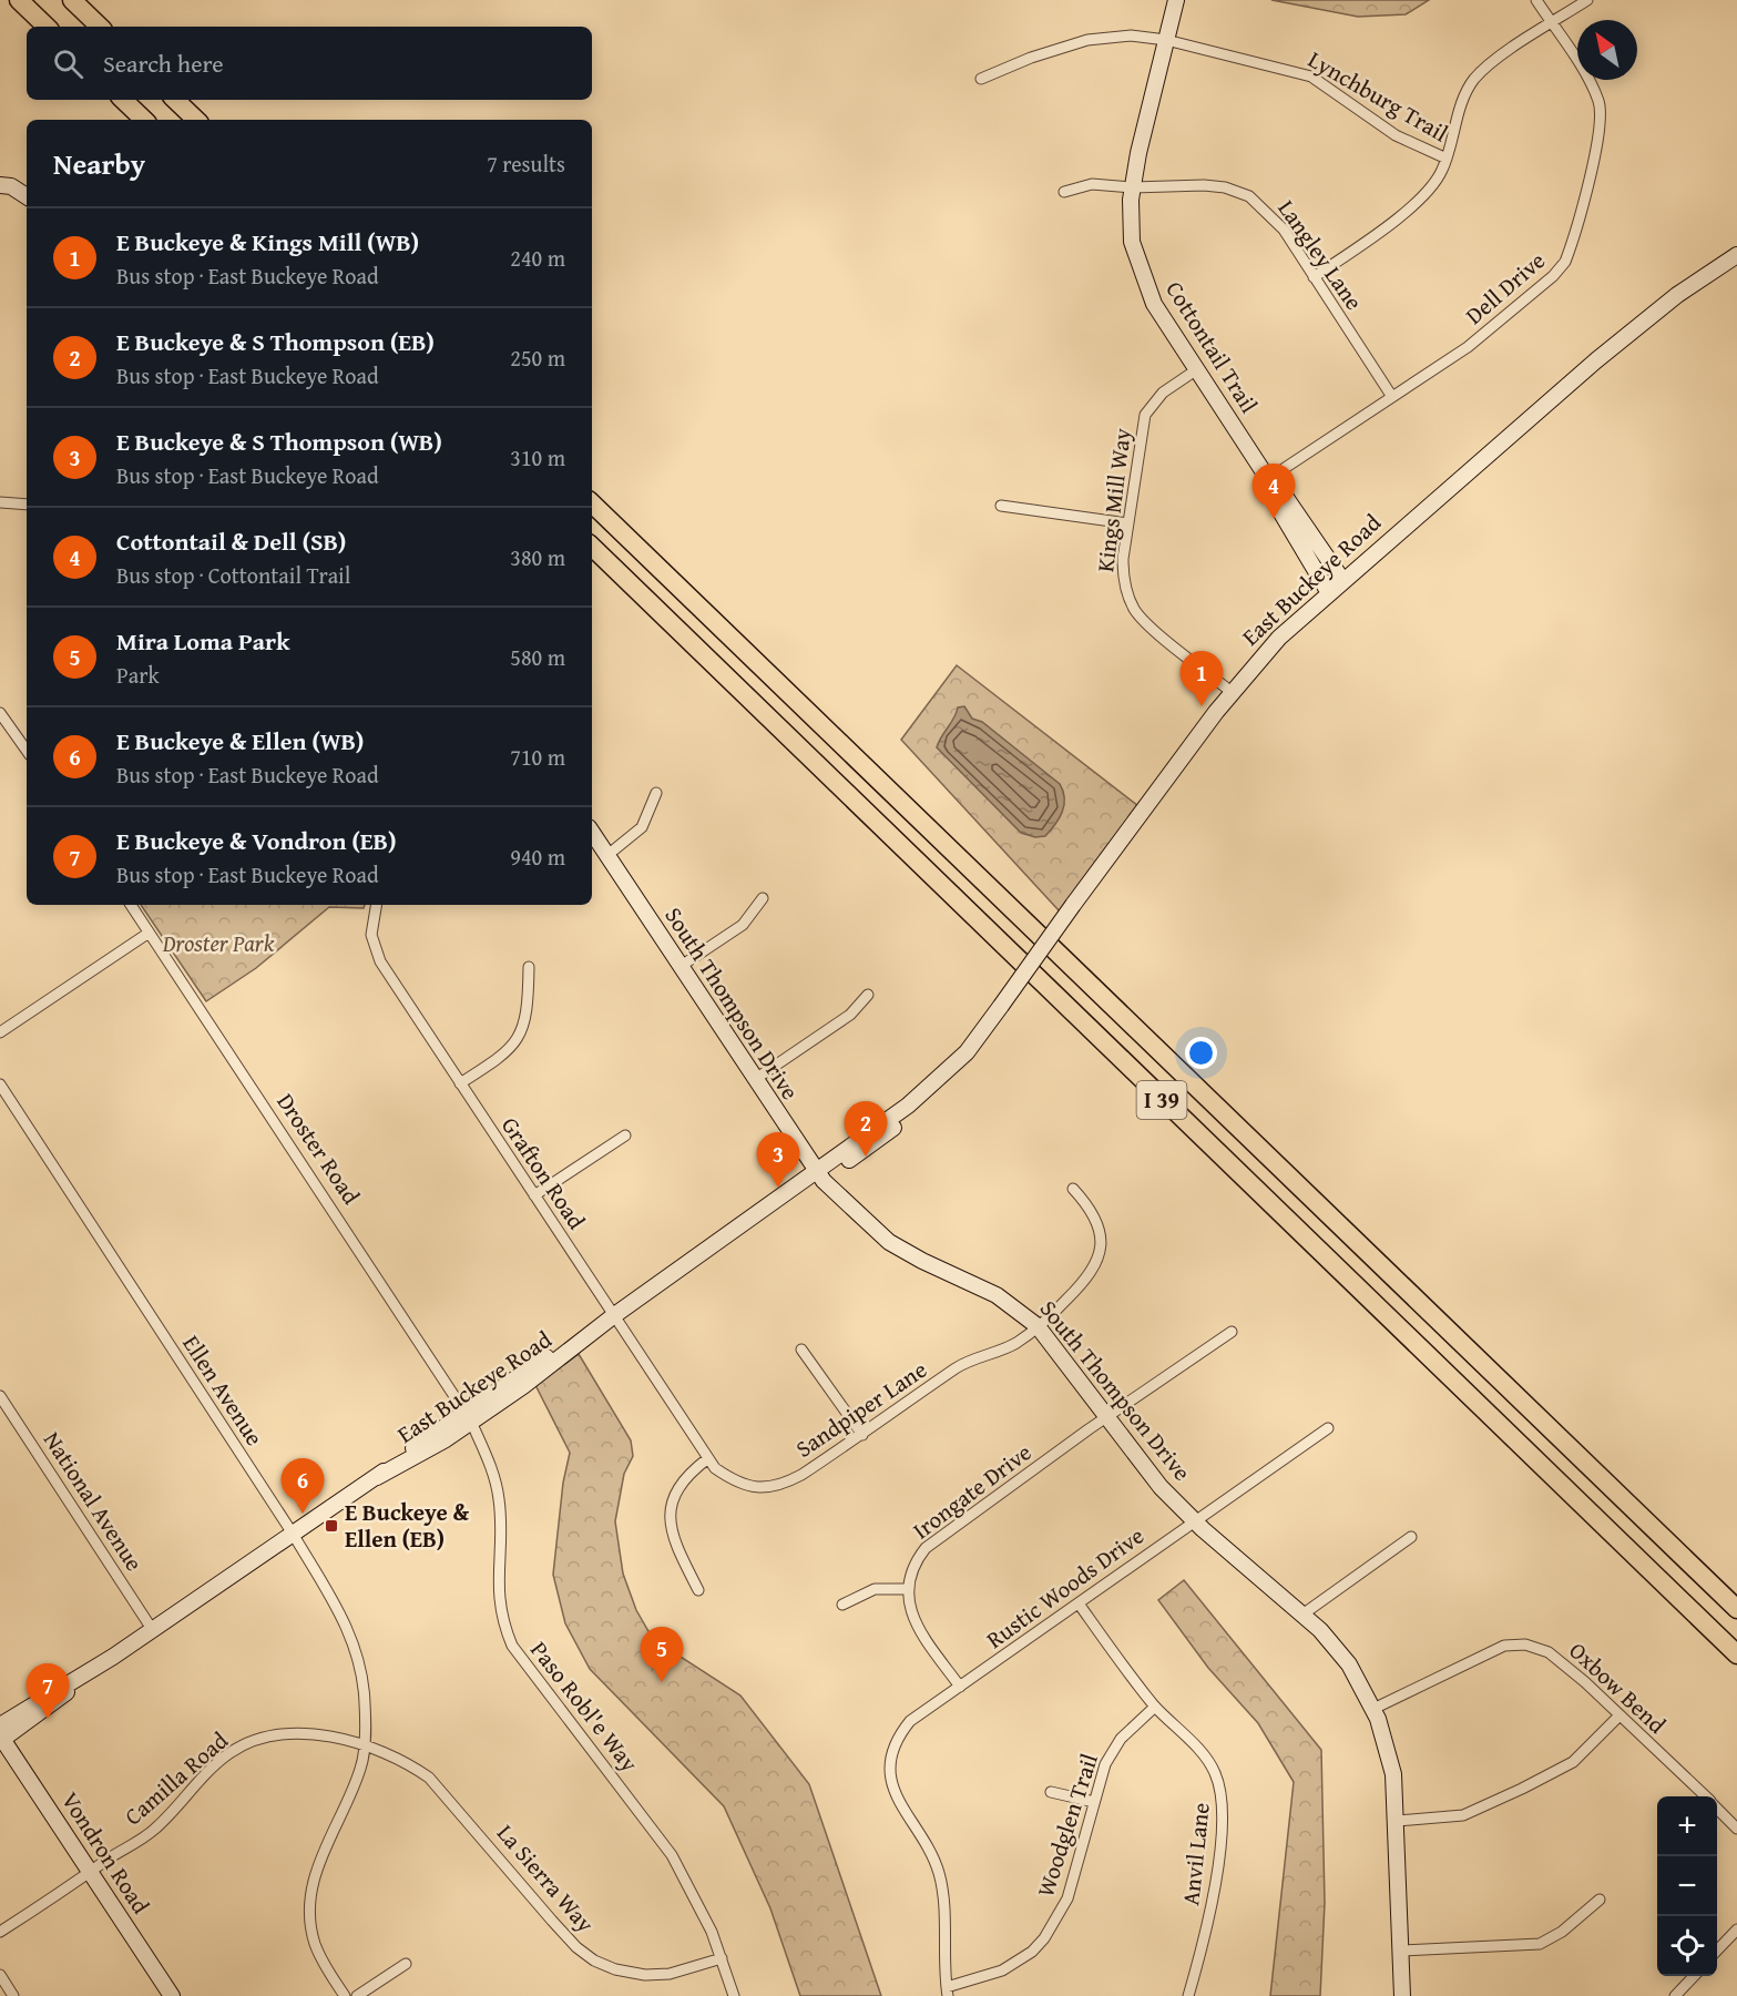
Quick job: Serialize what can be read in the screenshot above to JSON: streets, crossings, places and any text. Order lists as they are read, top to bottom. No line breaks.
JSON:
{"streets":{"highway":["I 39"],"street":["Lynchburg Trail","Langley Lane","Dell Drive","Cottontail Trail","Kings Mill Way","East Buckeye Road","South Thompson Drive","Droster Road","Grafton Road","Ellen Avenue","Sandpiper Lane","Irongate Drive","National Avenue","Rustic Woods Drive","Oxbow Bend","Paso Robl'e Way","Camilla Road","Woodglen Trail","Vondron Road","Anvil Lane","La Sierra Way"]},"crossings":[["Lynchburg Trail","Cottontail Trail"],["Langley Lane","Dell Drive"],["Langley Lane","Cottontail Trail"],["Dell Drive","Cottontail Trail"],["Cottontail Trail","Kings Mill Way"],["Cottontail Trail","East Buckeye Road"],["Kings Mill Way","East Buckeye Road"],["East Buckeye Road","South Thompson Drive"],["East Buckeye Road","Droster Road"],["East Buckeye Road","Grafton Road"],["East Buckeye Road","Ellen Avenue"],["East Buckeye Road","National Avenue"],["East Buckeye Road","Paso Robl'e Way"],["East Buckeye Road","Vondron Road"],["South Thompson Drive","Sandpiper Lane"],["South Thompson Drive","Irongate Drive"],["South Thompson Drive","Rustic Woods Drive"],["South Thompson Drive","Oxbow Bend"],["Droster Road","Paso Robl'e Way"],["Grafton Road","Sandpiper Lane"],["Ellen Avenue","Camilla Road"],["Ellen Avenue","La Sierra Way"],["Rustic Woods Drive","Woodglen Trail"],["Rustic Woods Drive","Anvil Lane"],["Paso Robl'e Way","La Sierra Way"],["Camilla Road","Vondron Road"],["Camilla Road","La Sierra Way"],["Woodglen Trail","Anvil Lane"]],"parks":["Droster Park"],"places":{"transit":["E Buckeye & Ellen (EB)"]},"north":"top left","page":{"search":"Search here","heading":["Nearby","7 results"],"list":[{"mark":"1","name":"E Buckeye & Kings Mill (WB)","note":"Bus stop · East Buckeye Road","value":"240 m"},{"mark":"2","name":"E Buckeye & S Thompson (EB)","note":"Bus stop · East Buckeye Road","value":"250 m"},{"mark":"3","name":"E Buckeye & S Thompson (WB)","note":"Bus stop · East Buckeye Road","value":"310 m"},{"mark":"4","name":"Cottontail & Dell (SB)","note":"Bus stop · Cottontail Trail","value":"380 m"},{"mark":"5","name":"Mira Loma Park","note":"Park","value":"580 m"},{"mark":"6","name":"E Buckeye & Ellen (WB)","note":"Bus stop · East Buckeye Road","value":"710 m"},{"mark":"7","name":"E Buckeye & Vondron (EB)","note":"Bus stop · East Buckeye Road","value":"940 m"}],"pins":["4","1","2","3","6","5","7"],"map_buttons":["+","−"]}}
